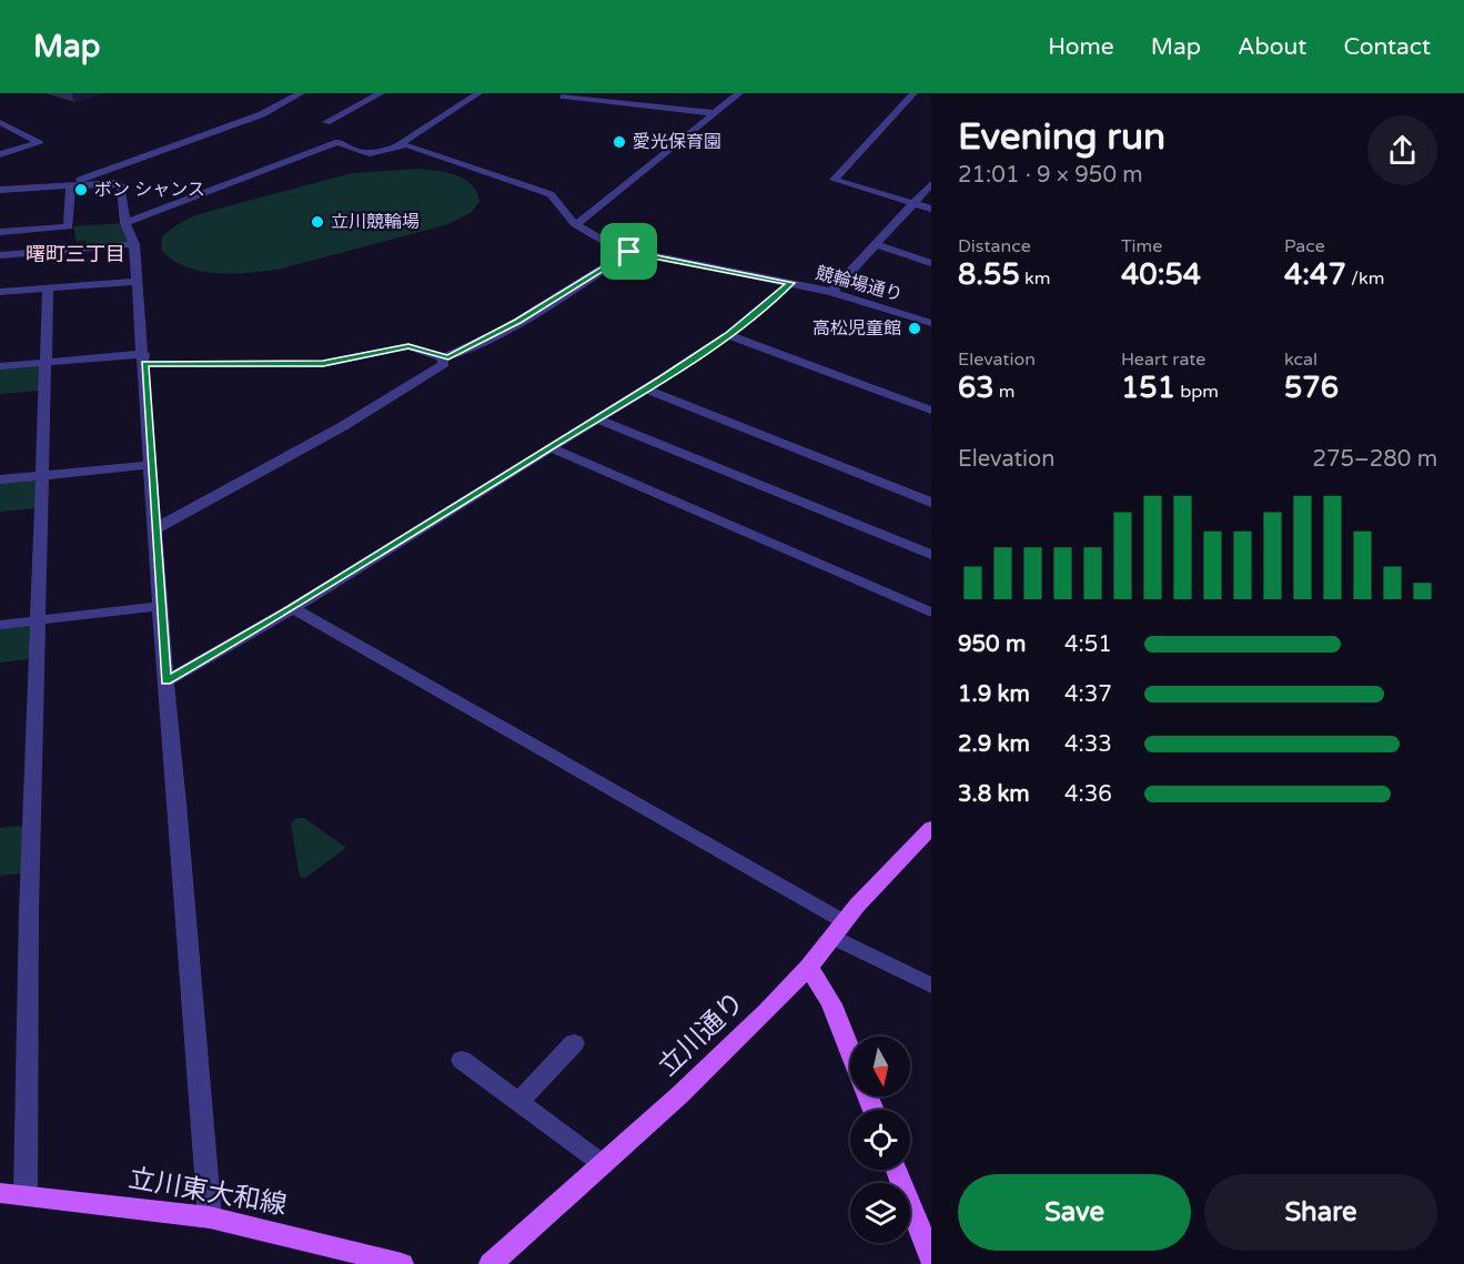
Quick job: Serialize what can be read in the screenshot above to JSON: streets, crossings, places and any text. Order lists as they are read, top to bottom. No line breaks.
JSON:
{"streets":{"main road":["立川通り","立川東大和線"],"street":["競輪場通り"]},"districts":["曙町三丁目"],"places":["愛光保育園","ボン シャンス","立川競輪場","高松児童館"],"north":"bottom","page":{"header":"Map","nav":["Home","Map","About","Contact"],"heading":["Evening run","21:01 · 9 × 950 m"],"stats":[["Distance","8.55 km"],["Time","40:54"],["Pace","4:47 /km"],["Elevation","63 m"],["Heart rate","151 bpm"],["kcal","576"]],"chart":["Elevation","275–280 m"],"list":[{"name":"950 m","note":"4:51"},{"name":"1.9 km","note":"4:37"},{"name":"2.9 km","note":"4:33"},{"name":"3.8 km","note":"4:36"}],"buttons":["Save","Share"]}}
